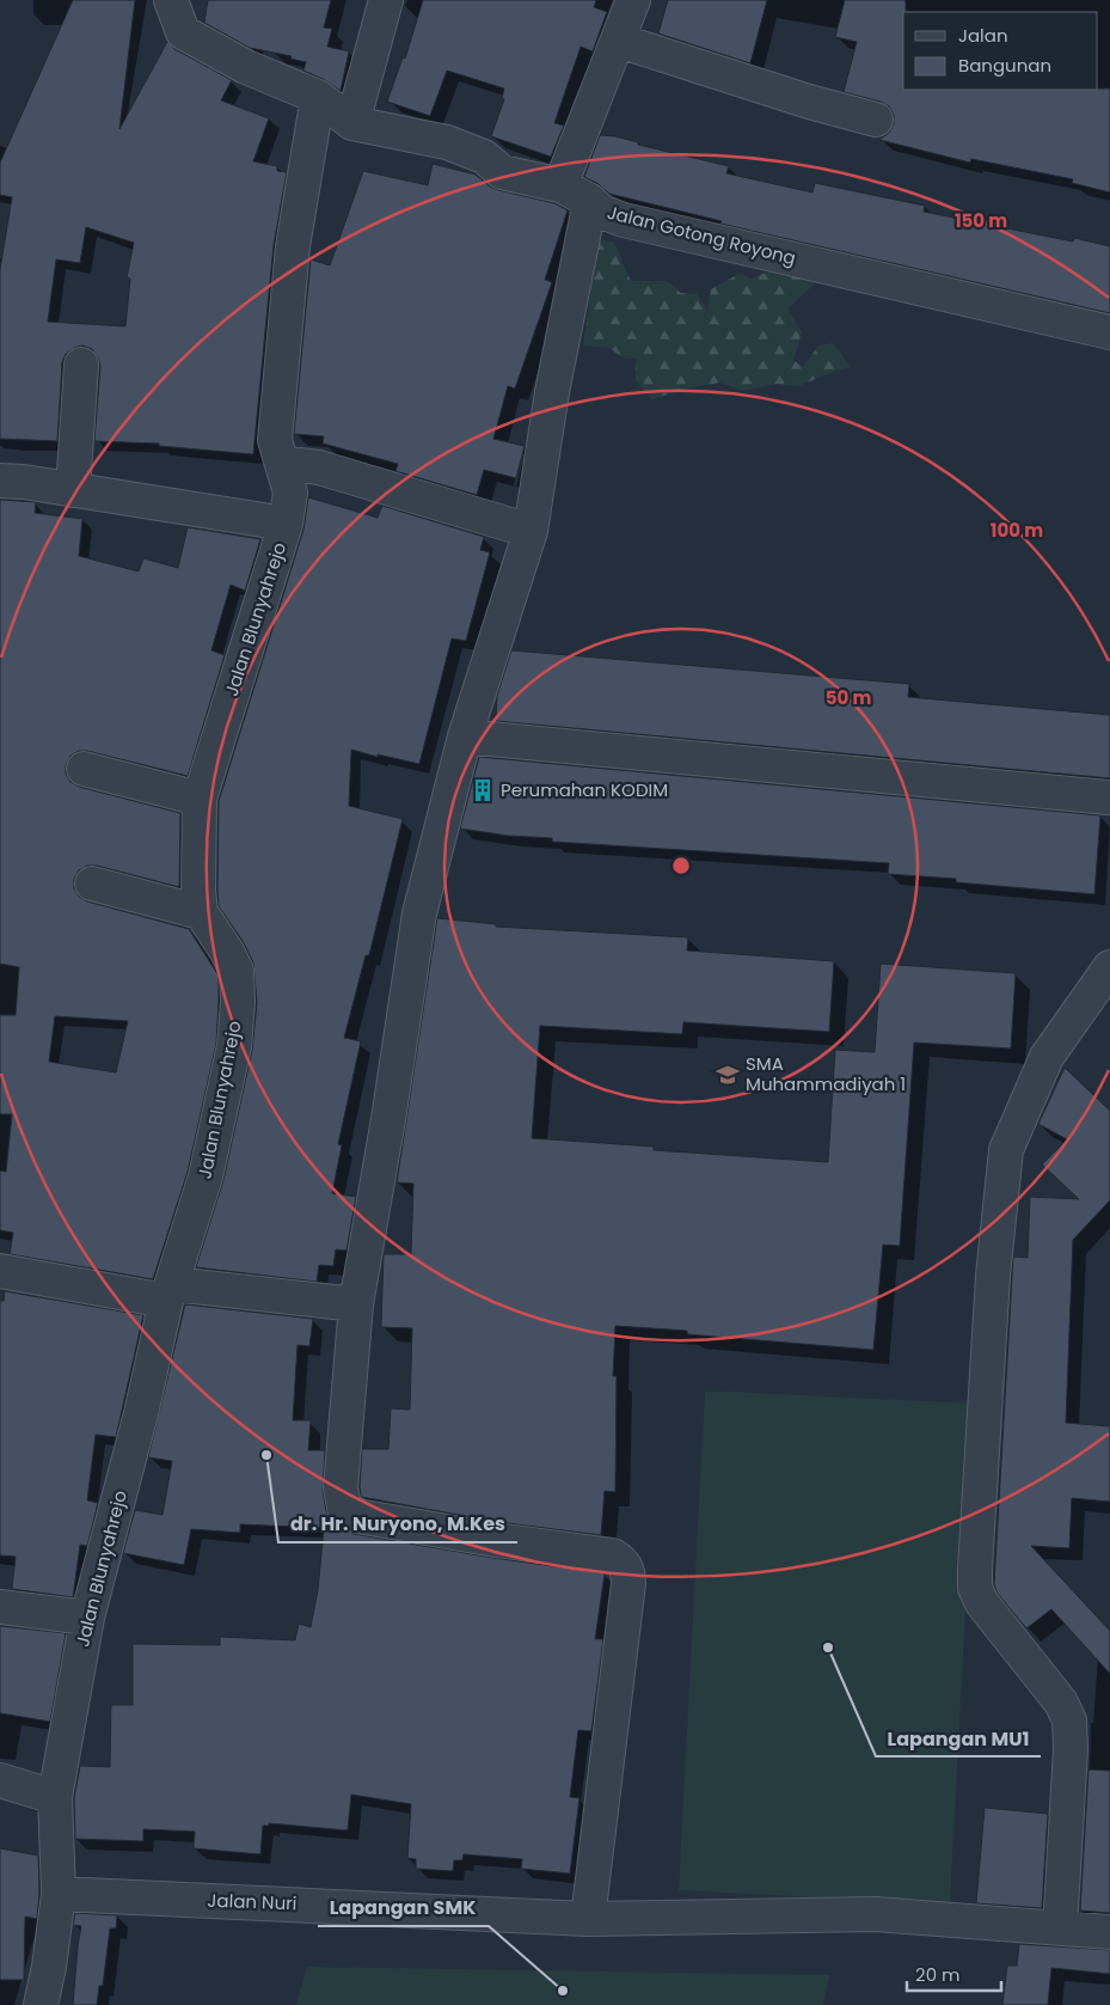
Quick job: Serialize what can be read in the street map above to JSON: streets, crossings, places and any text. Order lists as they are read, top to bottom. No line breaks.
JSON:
{"streets":{"street":["Jalan Gotong Royong","Jalan Blunyahrejo","Jalan Nuri"]},"crossings":[["Jalan Gotong Royong","Jalan Blunyahrejo"],["Jalan Blunyahrejo","Jalan Nuri"]],"places":{"building":["Perumahan KODIM"],"school or university":["SMA Muhammadiyah 1"],"other":["dr. Hr. Nuryono, M.Kes","Lapangan MU1","Lapangan SMK"]},"legend":["Jalan","Bangunan"],"scale_bar":"20 m","rings":["150 m","100 m","50 m"]}
